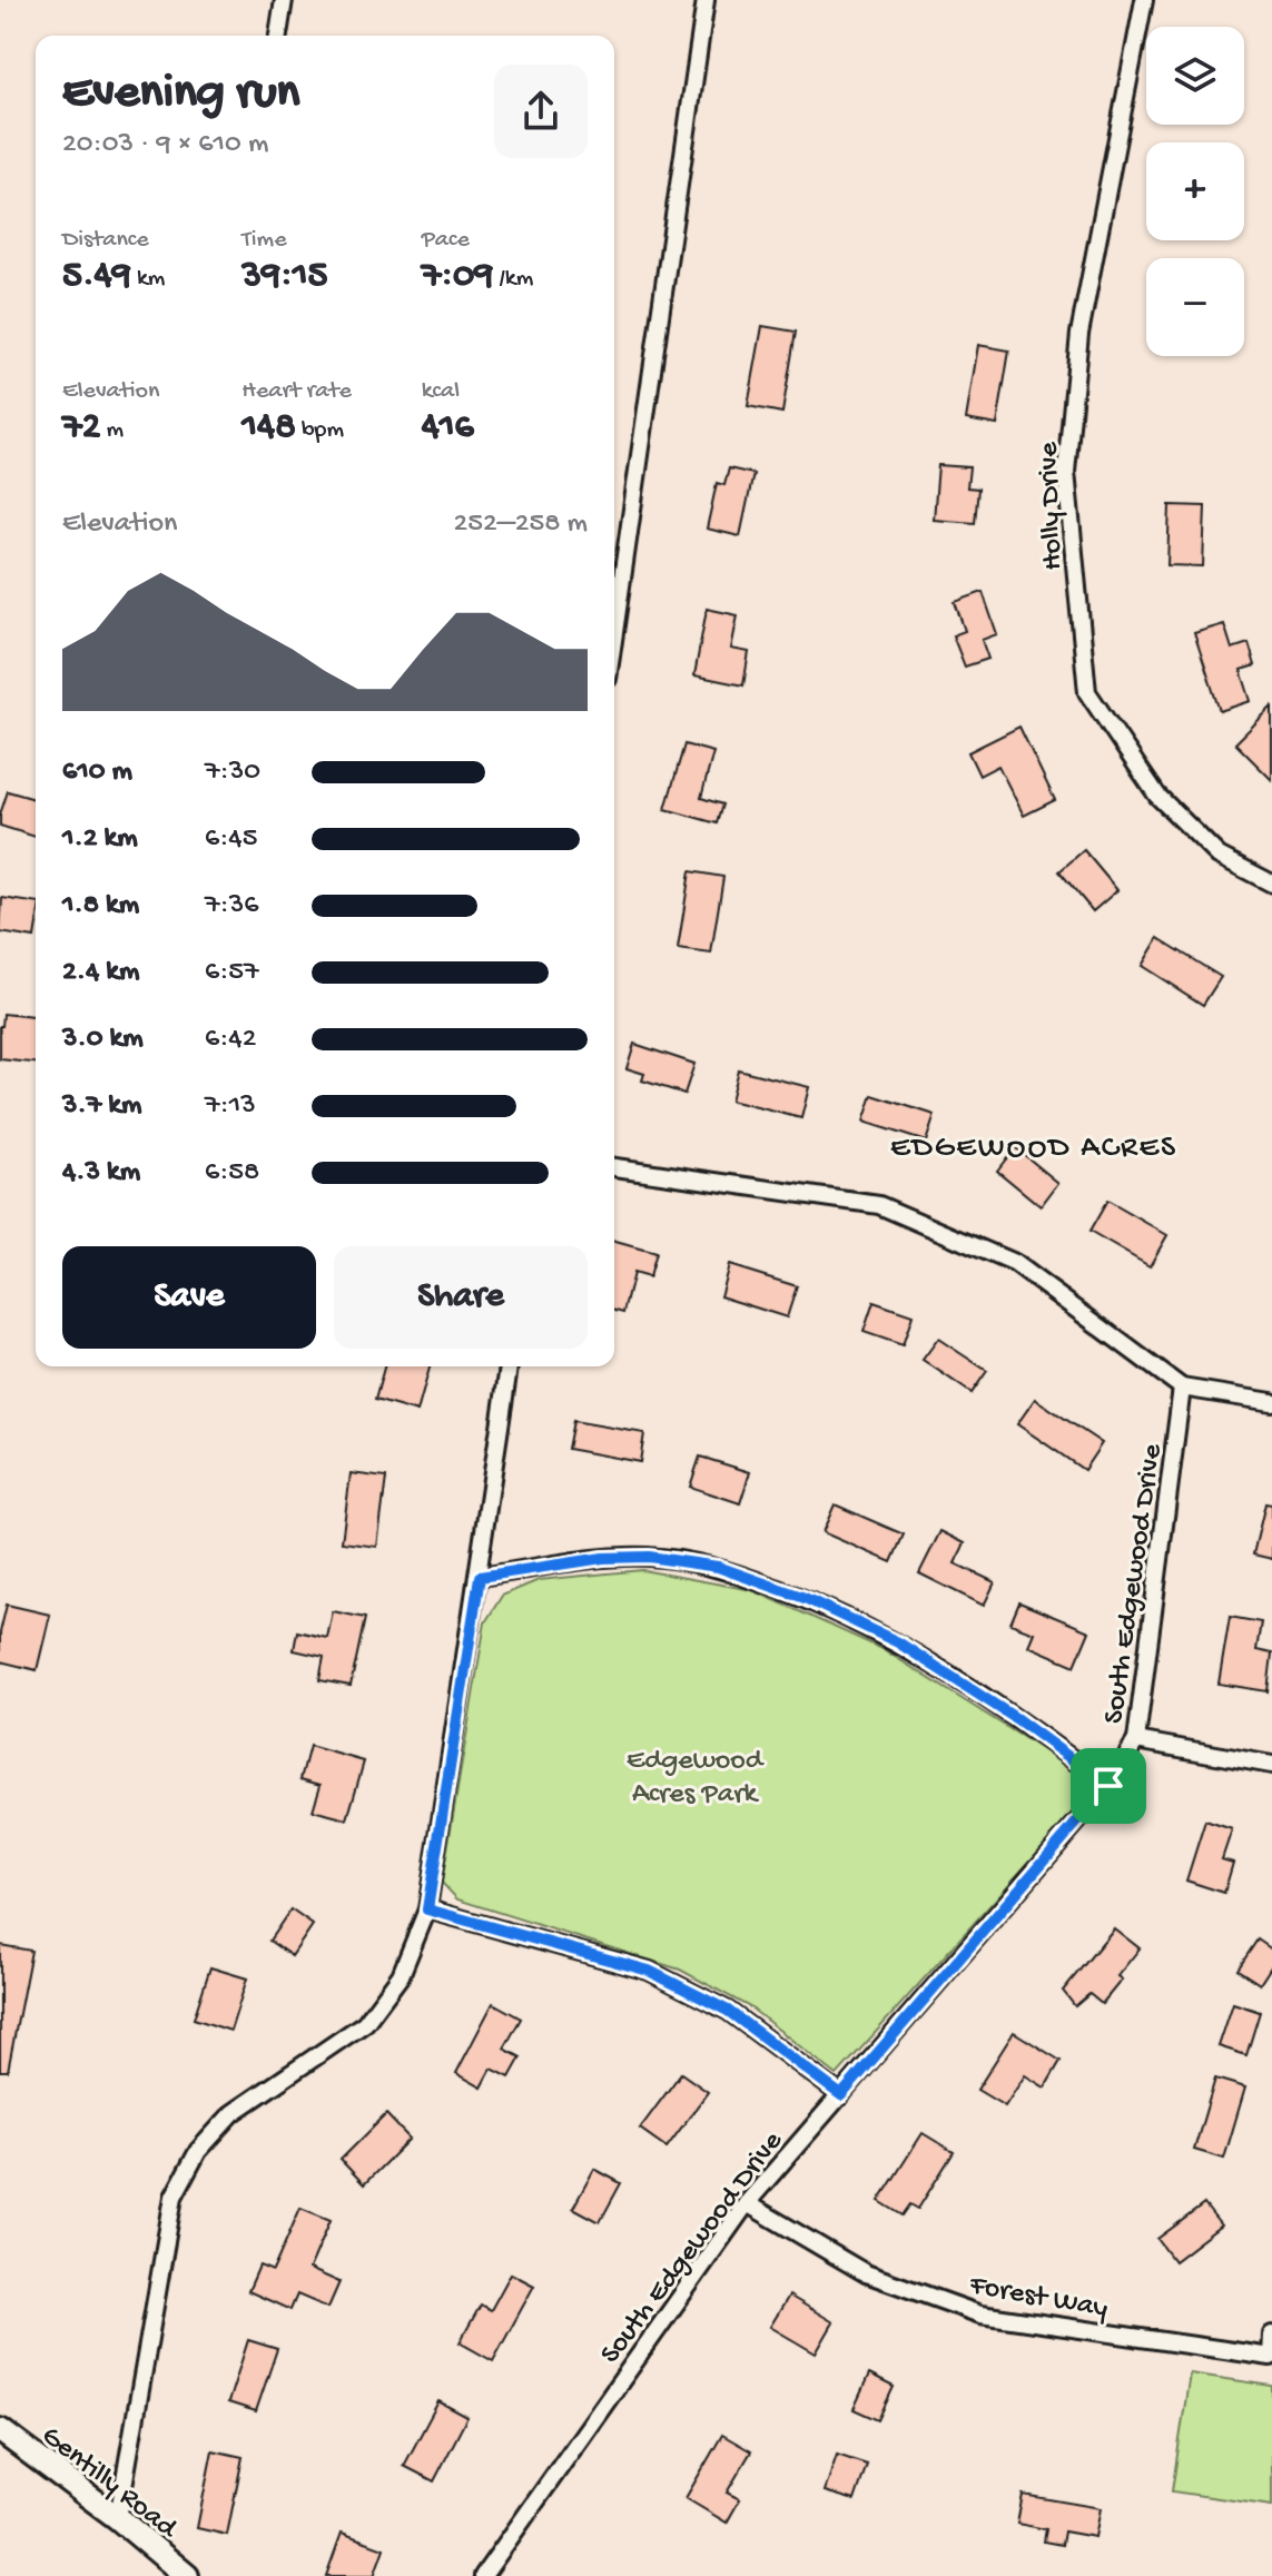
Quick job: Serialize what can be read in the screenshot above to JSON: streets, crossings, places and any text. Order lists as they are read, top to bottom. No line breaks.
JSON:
{"streets":{"street":["Holly Drive","South Edgewood Drive","Forest Way","Gentilly Road"]},"crossings":[["South Edgewood Drive","Forest Way"]],"districts":["EDGEWOOD ACRES"],"parks":["Edgewood Acres Park"],"page":{"map_buttons":["+","−"],"heading":["Evening run","20:03 · 9 × 610 m"],"stats":[["Distance","5.49 km"],["Time","39:15"],["Pace","7:09 /km"],["Elevation","72 m"],["Heart rate","148 bpm"],["kcal","416"]],"chart":["Elevation","252–258 m"],"list":[{"name":"610 m","note":"7:30"},{"name":"1.2 km","note":"6:45"},{"name":"1.8 km","note":"7:36"},{"name":"2.4 km","note":"6:57"},{"name":"3.0 km","note":"6:42"},{"name":"3.7 km","note":"7:13"},{"name":"4.3 km","note":"6:58"}],"buttons":["Save","Share"]}}
